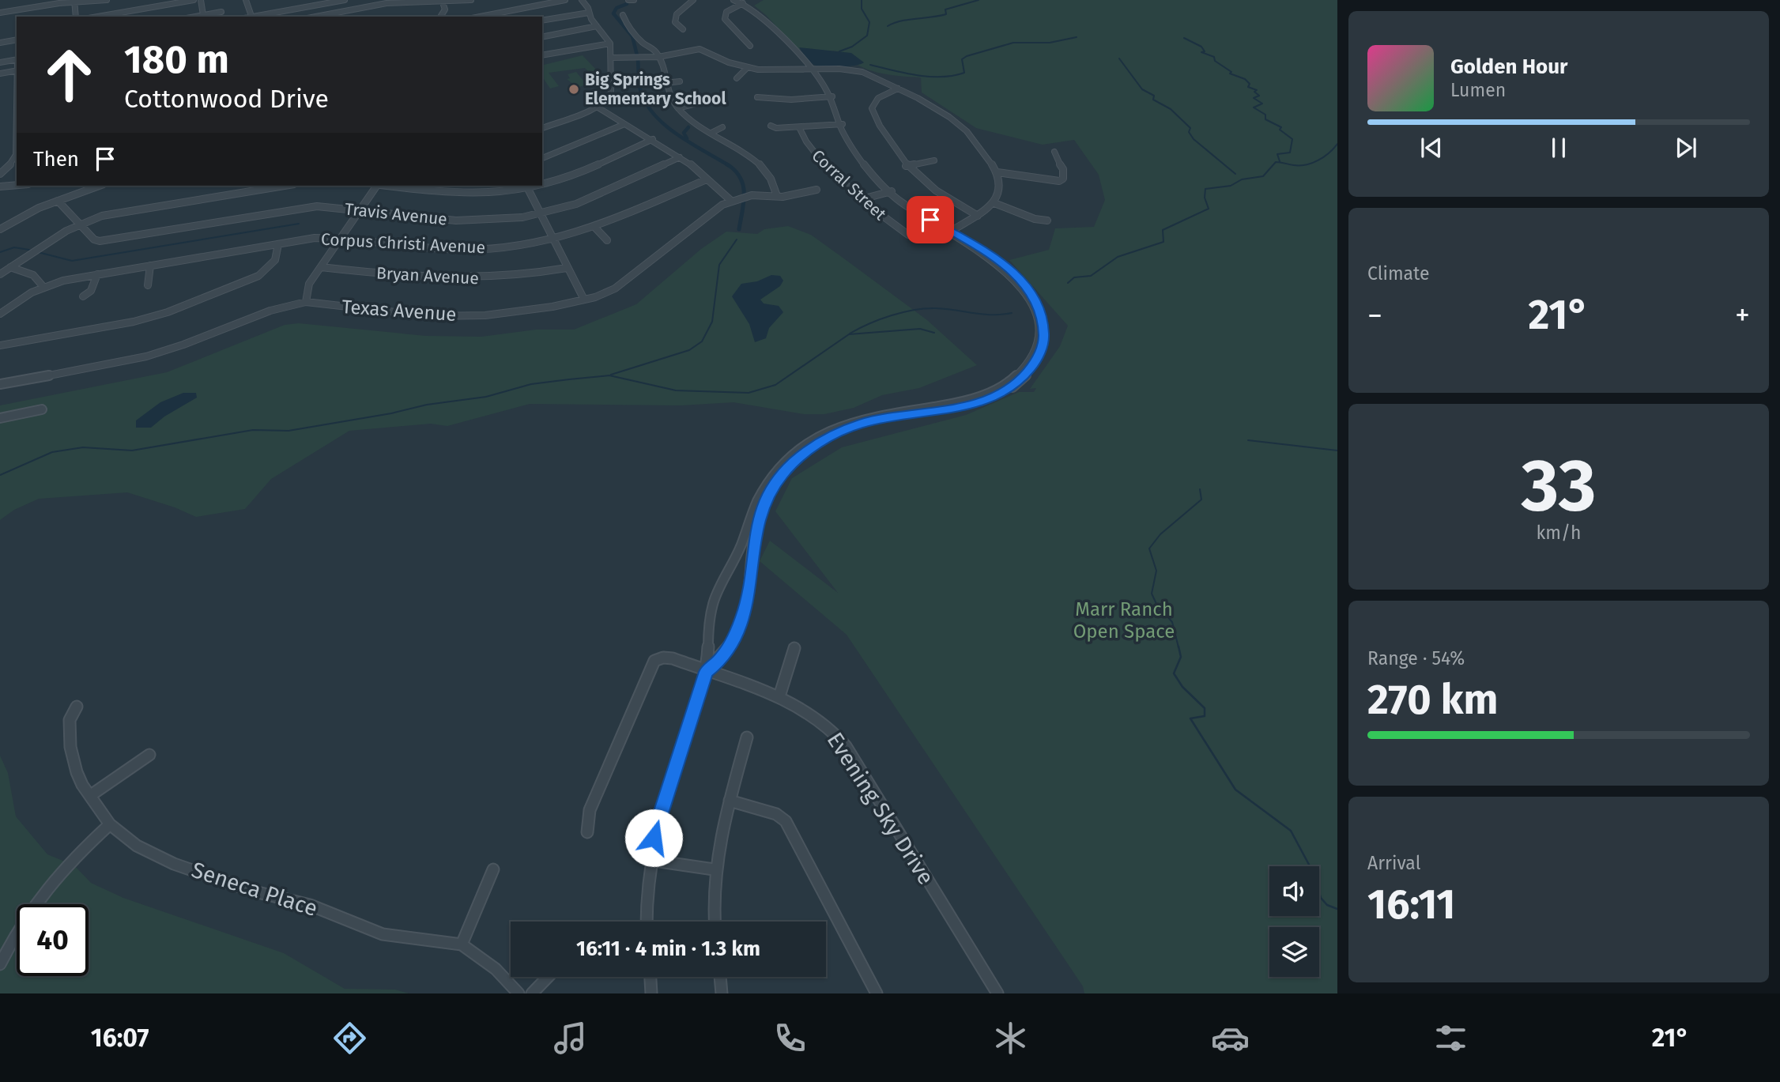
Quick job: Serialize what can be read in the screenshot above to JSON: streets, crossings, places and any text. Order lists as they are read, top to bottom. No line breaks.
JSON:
{"streets":{"street":["Corral Street","Travis Avenue","Corpus Christi Avenue","Bryan Avenue","Texas Avenue","Evening Sky Drive","Seneca Place"]},"parks":["Marr Ranch Open Space"],"places":["Big Springs Elementary School"],"page":{"turn":["180 m","Cottonwood Drive"],"song":["Golden Hour","Lumen"],"then":"Then","tile":["Climate",["33","km/h"],["Range · 54%","270 km"],["Arrival","16:11"]],"heat":["−","21°","+"],"limit":"40","trip":"16:11 · 4 min · 1.3 km","tabs":["16:07","21°"]}}
